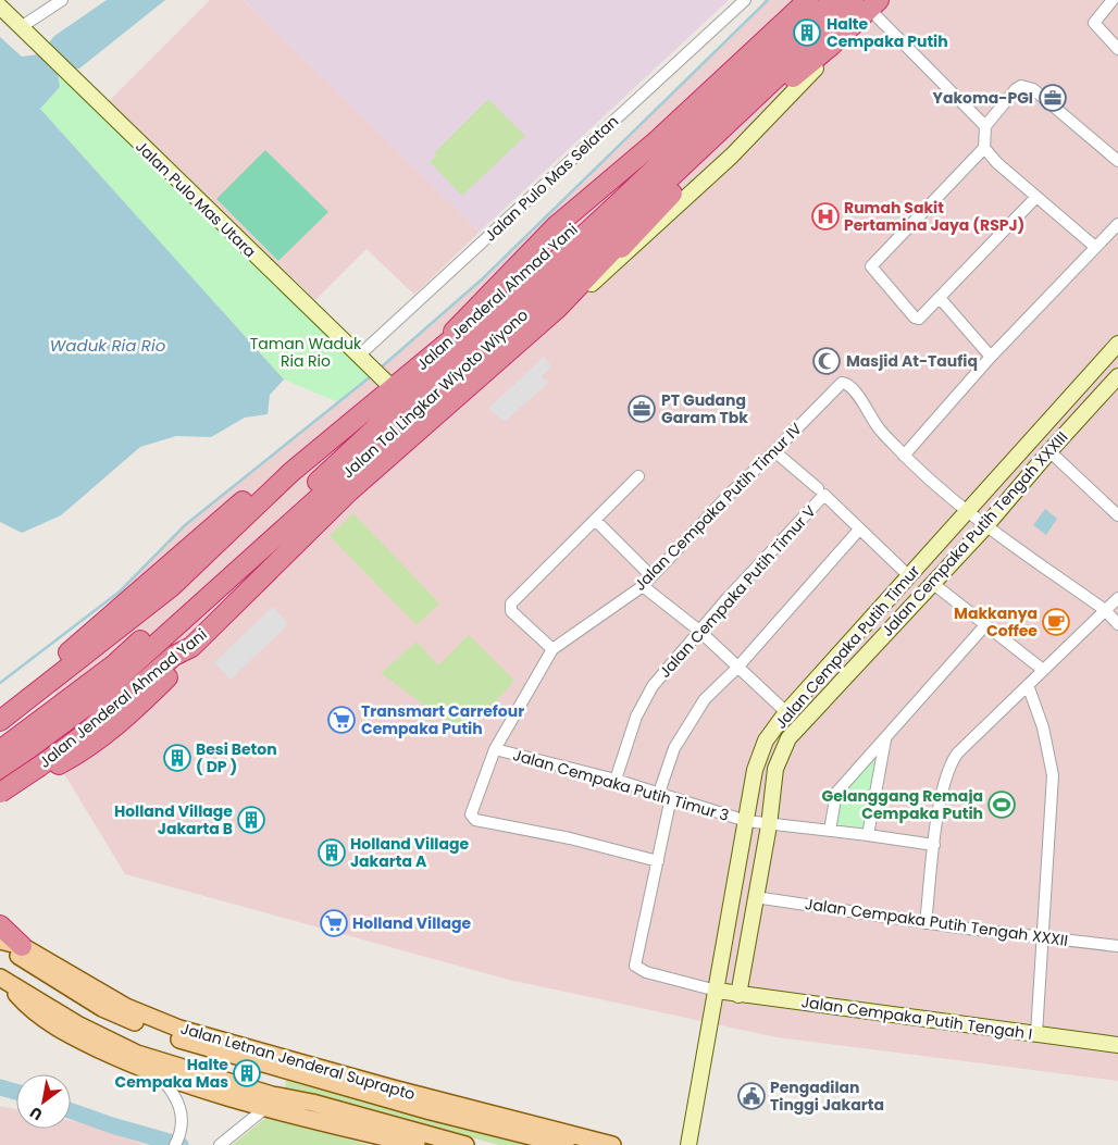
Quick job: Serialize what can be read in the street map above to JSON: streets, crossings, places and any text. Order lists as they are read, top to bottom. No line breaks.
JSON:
{"streets":{"highway":["Jalan Jenderal Ahmad Yani","Jalan Tol Lingkar Wiyoto Wiyono"],"main road":["Jalan Letnan Jenderal Suprapto"],"street":["Jalan Pulo Mas Selatan","Jalan Pulo Mas Utara","Jalan Cempaka Putih Timur IV","Jalan Cempaka Putih Tengah XXXIII","Jalan Cempaka Putih Timur V","Jalan Cempaka Putih Timur","Jalan Cempaka Putih Timur 3","Jalan Cempaka Putih Tengah XXXII","Jalan Cempaka Putih Tengah I"]},"crossings":[["Jalan Pulo Mas Selatan","Jalan Pulo Mas Utara"],["Jalan Pulo Mas Utara","Jalan Jenderal Ahmad Yani"],["Jalan Cempaka Putih Timur IV","Jalan Cempaka Putih Timur 3"],["Jalan Cempaka Putih Tengah XXXIII","Jalan Cempaka Putih Timur"],["Jalan Cempaka Putih Tengah XXXIII","Jalan Cempaka Putih Timur 3"],["Jalan Cempaka Putih Tengah XXXIII","Jalan Cempaka Putih Tengah XXXII"],["Jalan Cempaka Putih Tengah XXXIII","Jalan Cempaka Putih Tengah I"],["Jalan Cempaka Putih Timur V","Jalan Cempaka Putih Timur 3"],["Jalan Cempaka Putih Timur","Jalan Cempaka Putih Timur 3"],["Jalan Cempaka Putih Timur","Jalan Cempaka Putih Tengah I"]],"water":["Waduk Ria Rio"],"parks":["Taman Waduk Ria Rio"],"places":{"building":["Halte Cempaka Putih","Besi Beton ( DP )","Holland Village Jakarta B","Holland Village Jakarta A","Halte Cempaka Mas"],"office":["Yakoma-PGI","PT Gudang Garam Tbk"],"hospital":["Rumah Sakit Pertamina Jaya (RSPJ)"],"mosque":["Masjid At-Taufiq"],"cafe":["Makkanya Coffee"],"supermarket":["Transmart Carrefour Cempaka Putih","Holland Village"],"sports":["Gelanggang Remaja Cempaka Putih"],"public building":["Pengadilan Tinggi Jakarta"]},"north":"bottom left"}
